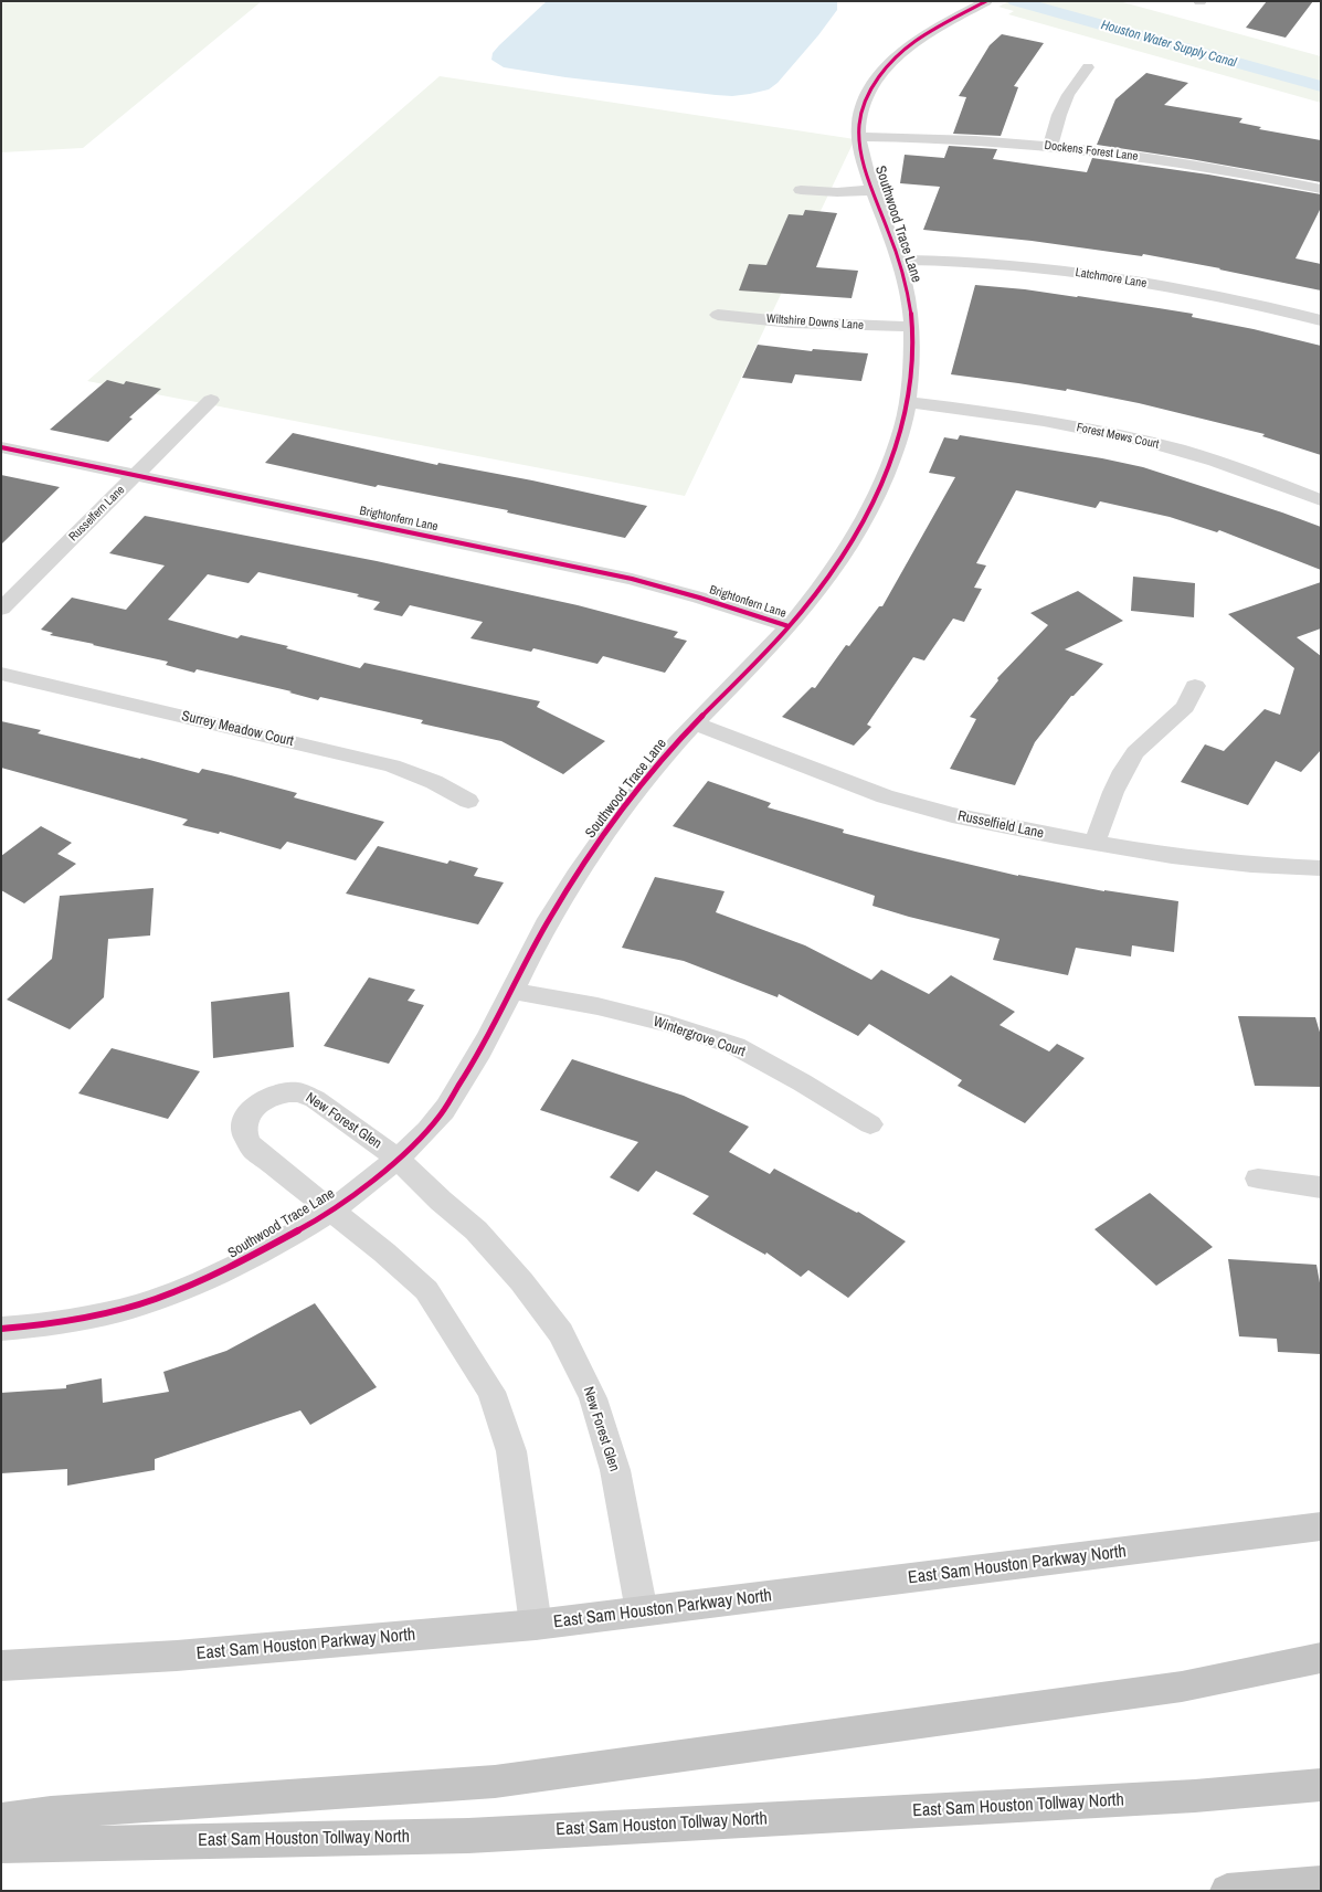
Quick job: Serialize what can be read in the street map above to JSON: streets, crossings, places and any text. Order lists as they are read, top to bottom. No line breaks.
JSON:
{"streets":{"highway":["East Sam Houston Tollway North"],"main road":["East Sam Houston Parkway North"],"street":["Dockens Forest Lane","Southwood Trace Lane","Latchmore Lane","Wiltshire Downs Lane","Forest Mews Court","Russelfern Lane","Brightonfern Lane","Surrey Meadow Court","Russelfield Lane","Wintergrove Court","New Forest Glen"]},"crossings":[["Dockens Forest Lane","Southwood Trace Lane"],["Southwood Trace Lane","Latchmore Lane"],["Southwood Trace Lane","Wiltshire Downs Lane"],["Southwood Trace Lane","Forest Mews Court"],["Southwood Trace Lane","Brightonfern Lane"],["Southwood Trace Lane","Russelfield Lane"],["Southwood Trace Lane","Wintergrove Court"],["Southwood Trace Lane","New Forest Glen"],["Russelfern Lane","Brightonfern Lane"],["New Forest Glen","East Sam Houston Parkway North"]],"water":["Houston Water Supply Canal"]}
